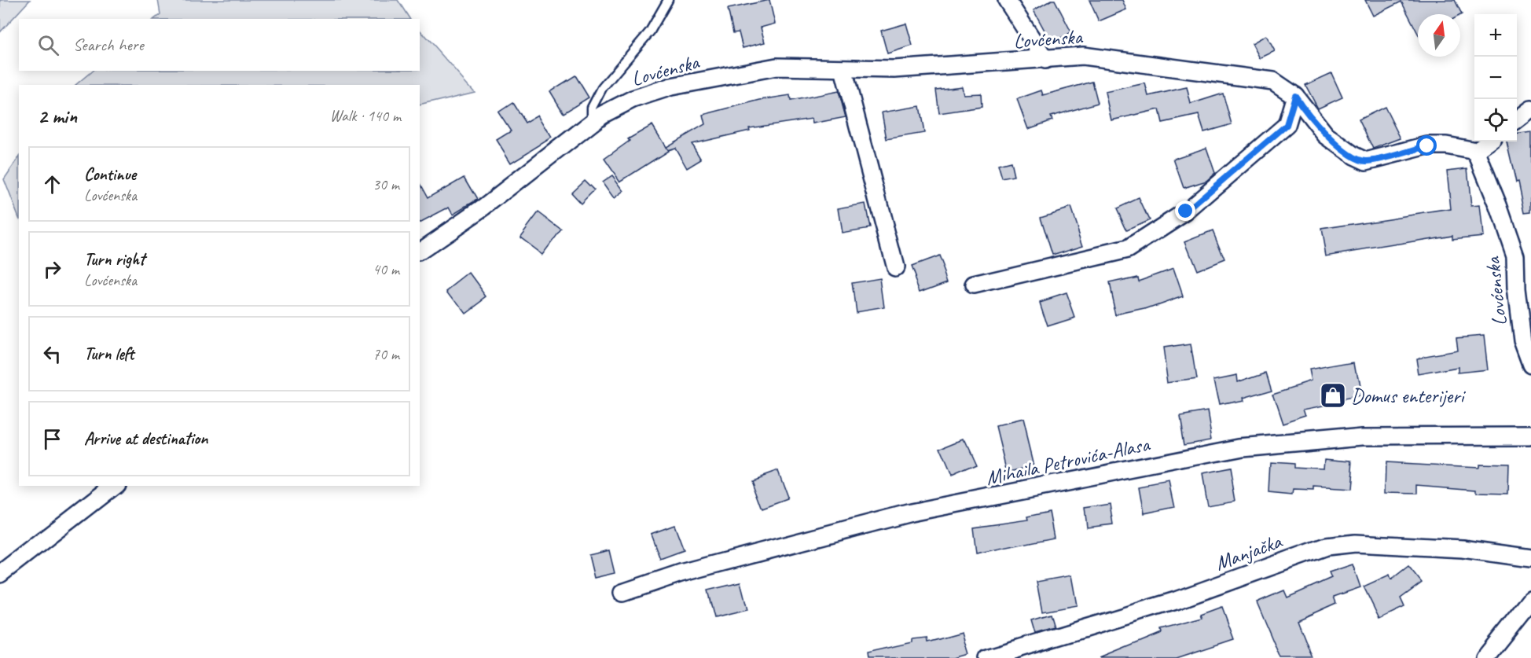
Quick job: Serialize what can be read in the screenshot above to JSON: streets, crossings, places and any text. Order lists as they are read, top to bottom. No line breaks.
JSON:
{"streets":{"street":["Lovćenska","Mihaila Petrovića-Alasa","Manjačka"]},"places":{"shop":["Domus enterijeri"]},"north":"top","page":{"map_buttons":["+","−"],"search":"Search here","heading":["2 min","Walk · 140 m"],"list":[["Continue","Lovćenska","30 m"],["Turn right","Lovćenska","40 m"],["Turn left","70 m"],"Arrive at destination"]}}
